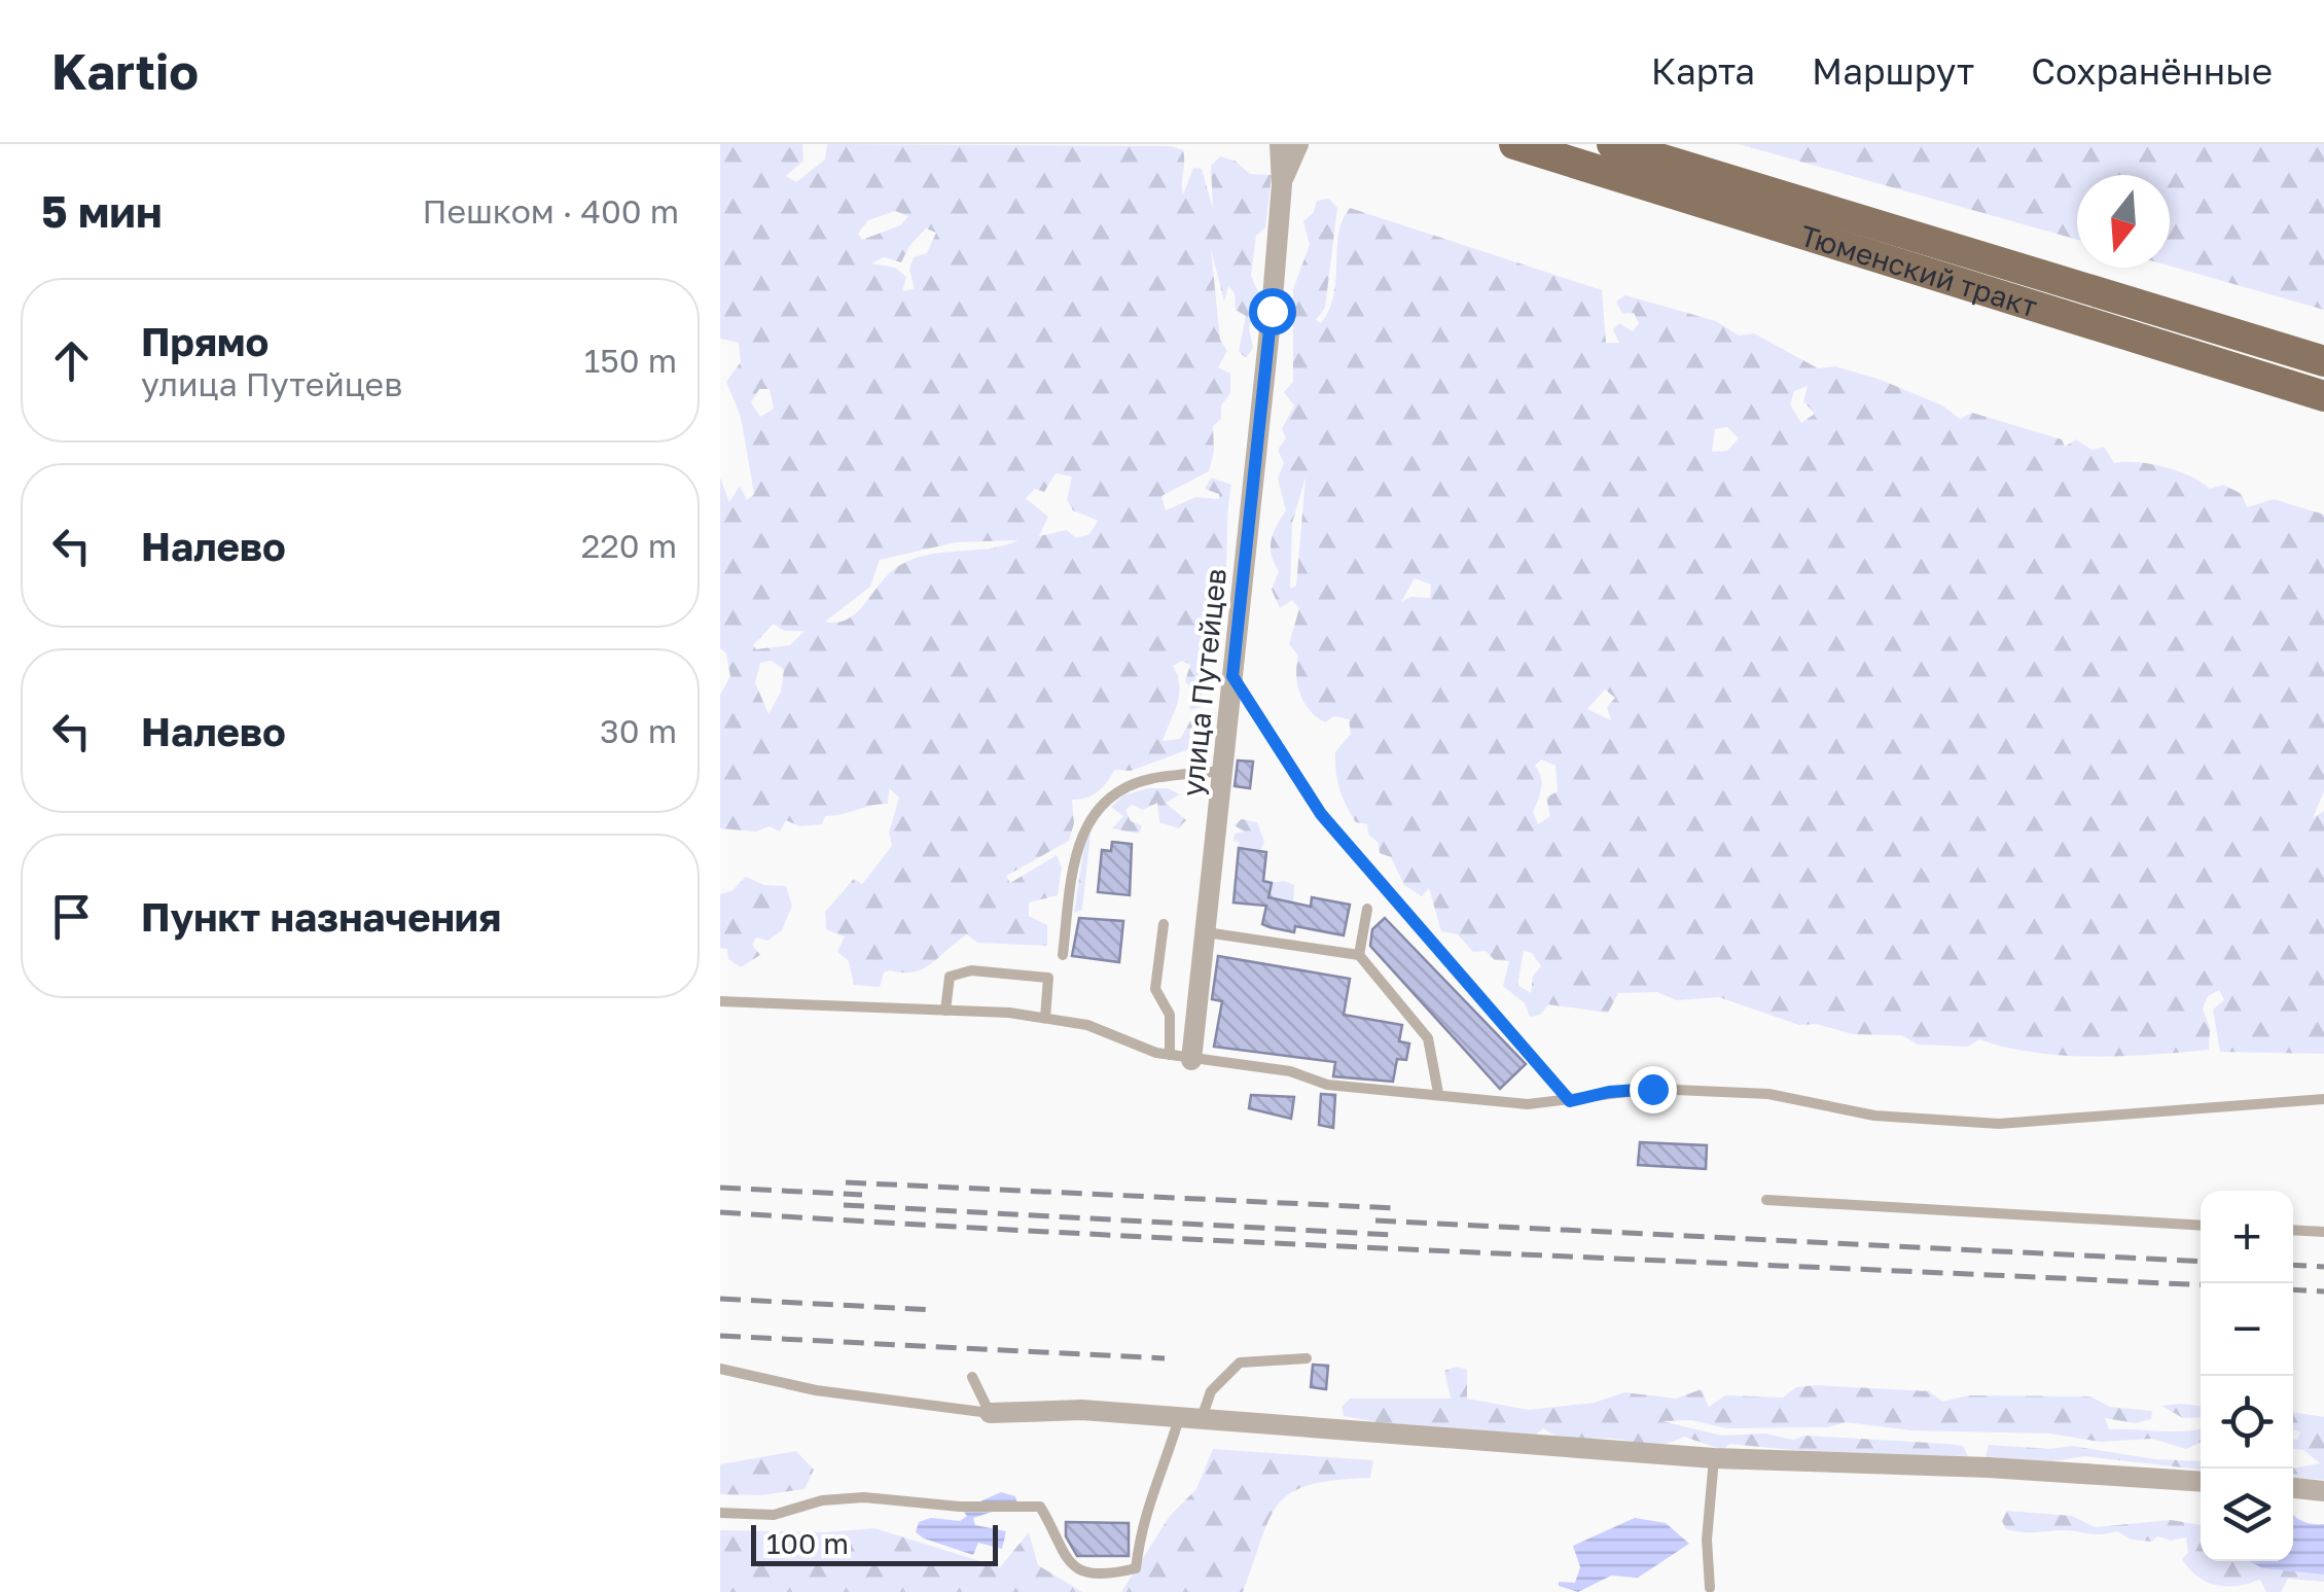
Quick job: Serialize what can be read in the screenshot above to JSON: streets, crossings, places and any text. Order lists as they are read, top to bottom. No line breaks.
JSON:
{"streets":{"main road":["Тюменский тракт"],"street":["улица Путейцев"]},"scale_bar":"100 m","north":"bottom","page":{"header":"Kartio","nav":["Карта","Маршрут","Сохранённые"],"heading":["5 мин","Пешком · 400 m"],"list":[["Прямо","улица Путейцев","150 m"],["Налево","220 m"],["Налево","30 m"],"Пункт назначения"],"map_buttons":["+","−"],"scale":"100 m"}}
